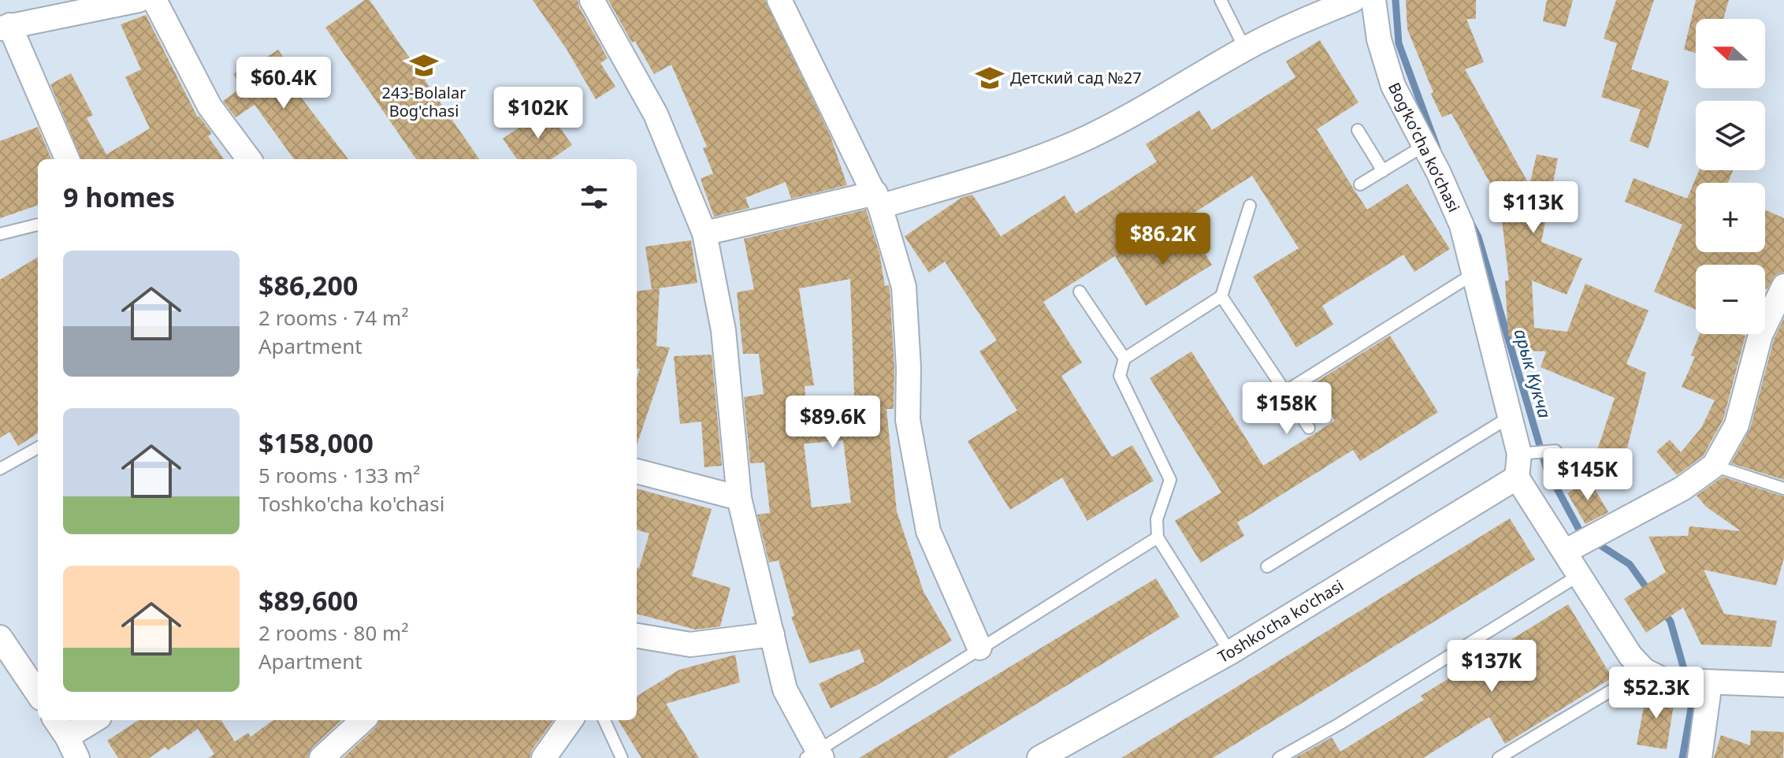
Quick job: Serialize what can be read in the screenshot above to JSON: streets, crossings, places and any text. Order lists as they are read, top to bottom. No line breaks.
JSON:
{"streets":{"street":["Bogʻkoʻcha koʻchasi","Toshko'cha ko'chasi"]},"crossings":[["Bogʻkoʻcha koʻchasi","Toshko'cha ko'chasi"]],"water":["арык Кукча"],"places":{"school or university":["243-Bolalar Bog'chasi","Детский сад №27"]},"north":"left","page":{"map_buttons":["+","−"],"price":["$60.4K","$102K","$113K","$86.2K","$158K","$89.6K","$145K","$137K","$52.3K"],"heading":"9 homes","list":[{"name":"$86,200","note":"2 rooms · 74 m² · Apartment"},{"name":"$158,000","note":"5 rooms · 133 m² · Toshko'cha ko'chasi"},{"name":"$89,600","note":"2 rooms · 80 m² · Apartment"}]}}
